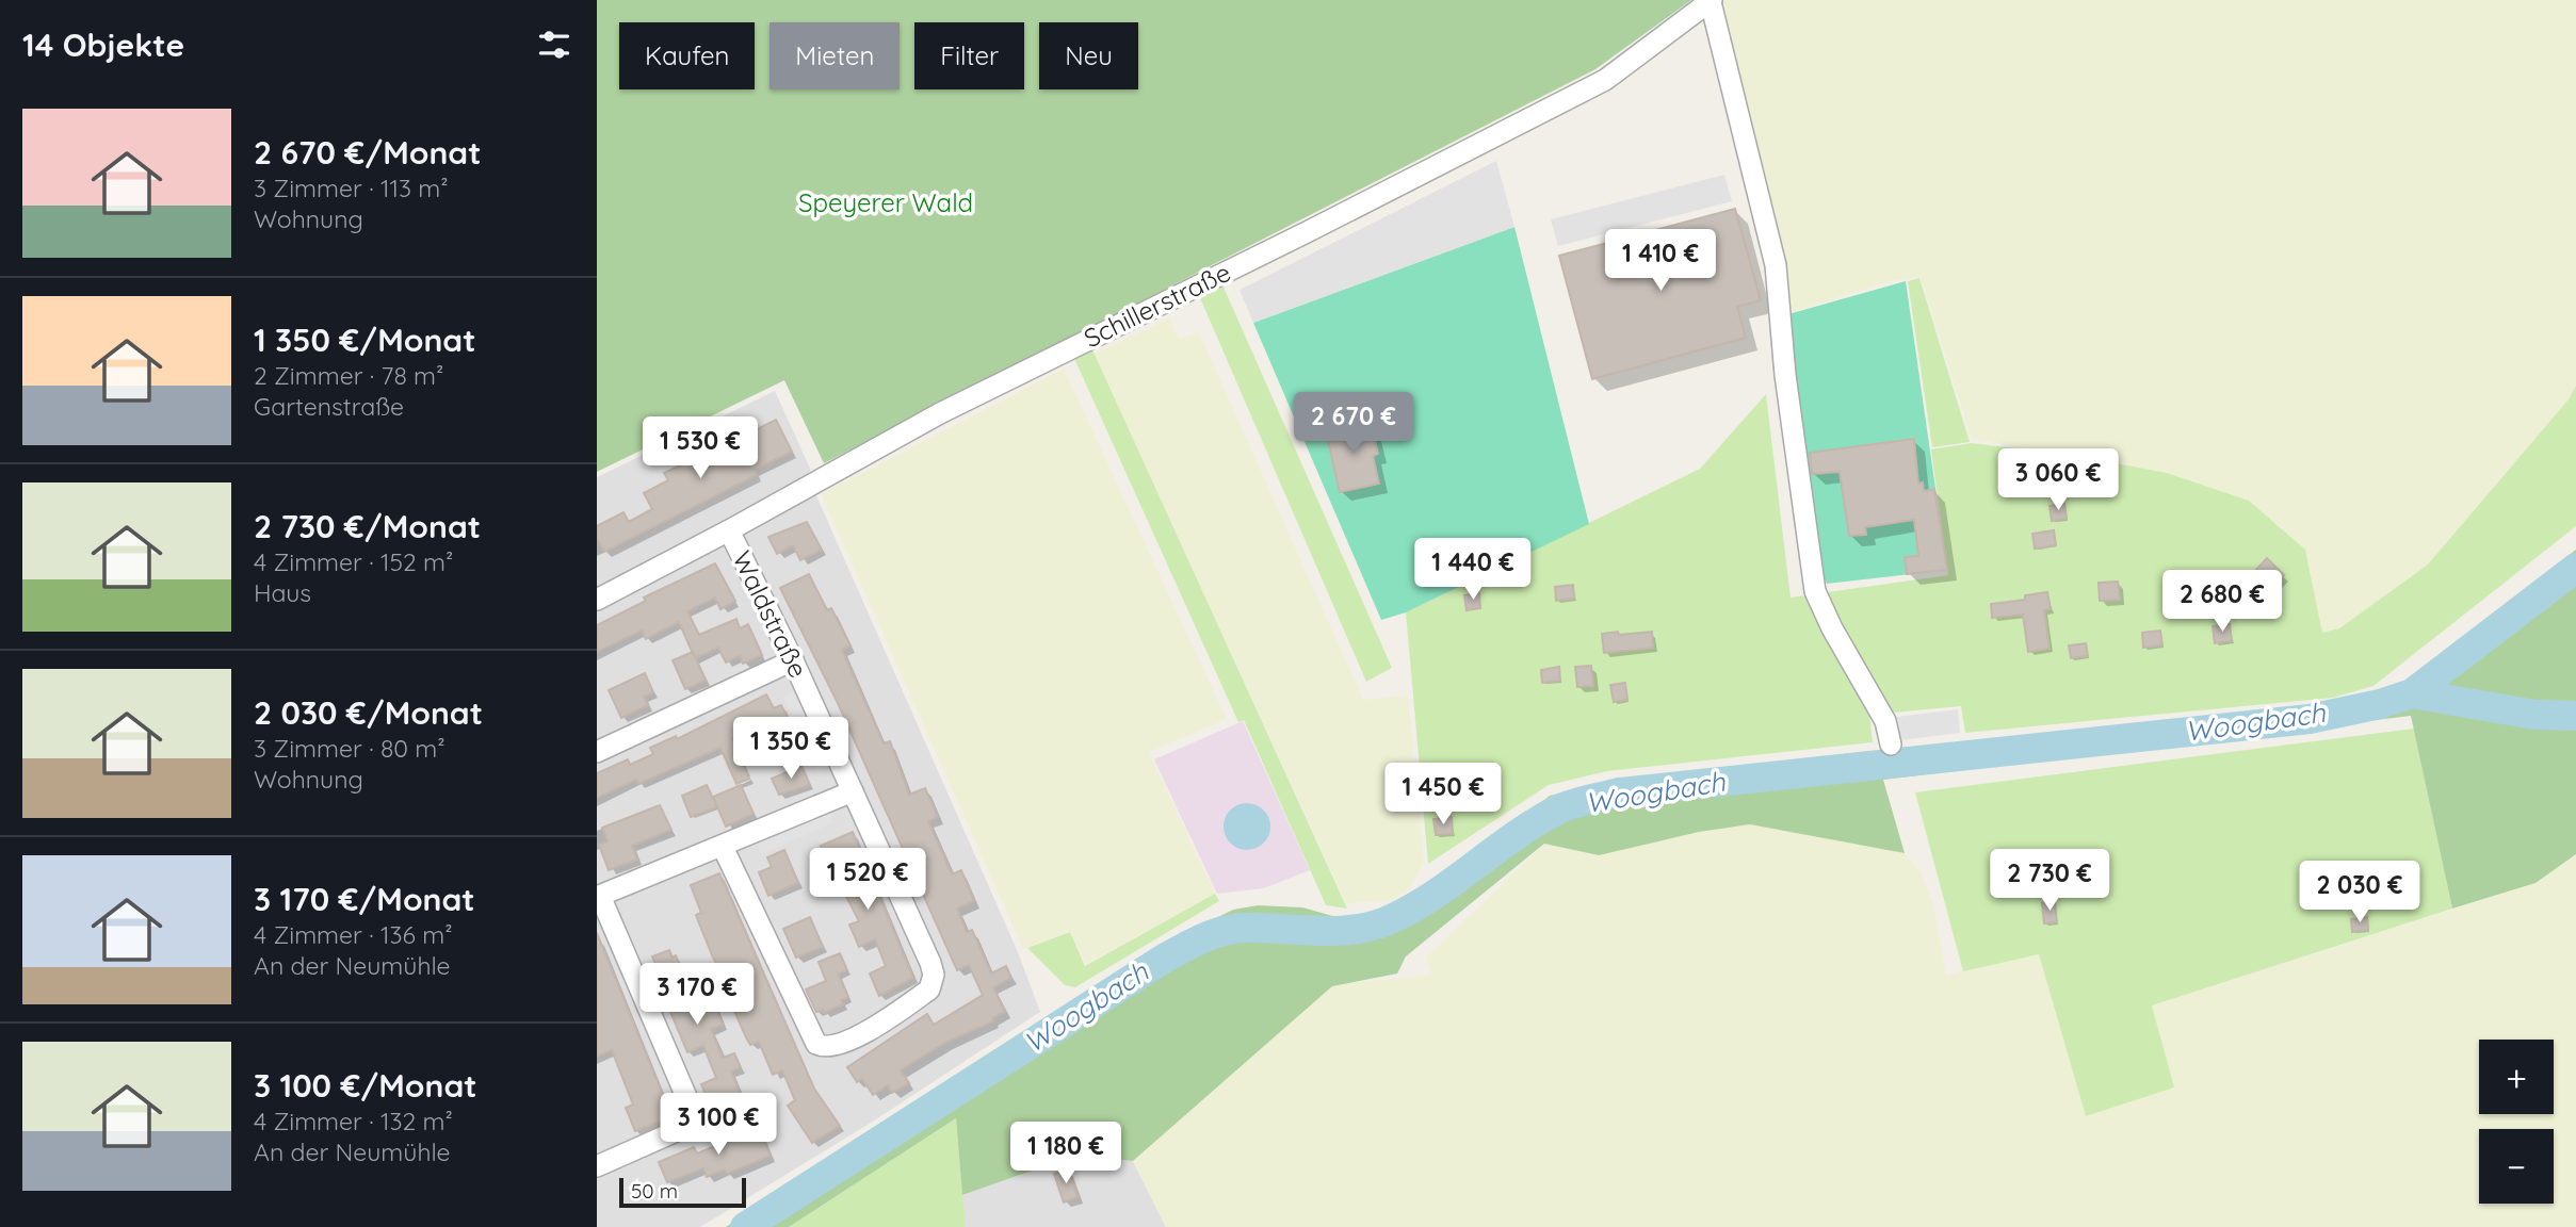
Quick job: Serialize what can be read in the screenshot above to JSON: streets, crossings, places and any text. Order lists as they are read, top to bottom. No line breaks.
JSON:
{"streets":{"street":["Schillerstraße","Waldstraße"]},"crossings":[["Schillerstraße","Waldstraße"]],"water":["Woogbach"],"parks":["Speyerer Wald"],"scale_bar":"50 m","page":{"heading":"14 Objekte","chip":["Kaufen","Mieten","Filter","Neu"],"list":[{"name":"2 670 €/Monat","note":"3 Zimmer · 113 m² · Wohnung"},{"name":"1 350 €/Monat","note":"2 Zimmer · 78 m² · Gartenstraße"},{"name":"2 730 €/Monat","note":"4 Zimmer · 152 m² · Haus"},{"name":"2 030 €/Monat","note":"3 Zimmer · 80 m² · Wohnung"},{"name":"3 170 €/Monat","note":"4 Zimmer · 136 m² · An der Neumühle"},{"name":"3 100 €/Monat","note":"4 Zimmer · 132 m² · An der Neumühle"}],"price":["1 410 €","2 670 €","1 530 €","3 060 €","1 440 €","2 680 €","1 350 €","1 450 €","1 520 €","2 730 €","2 030 €","3 170 €","3 100 €","1 180 €"],"map_buttons":["+","−"],"scale":"50 m"}}
